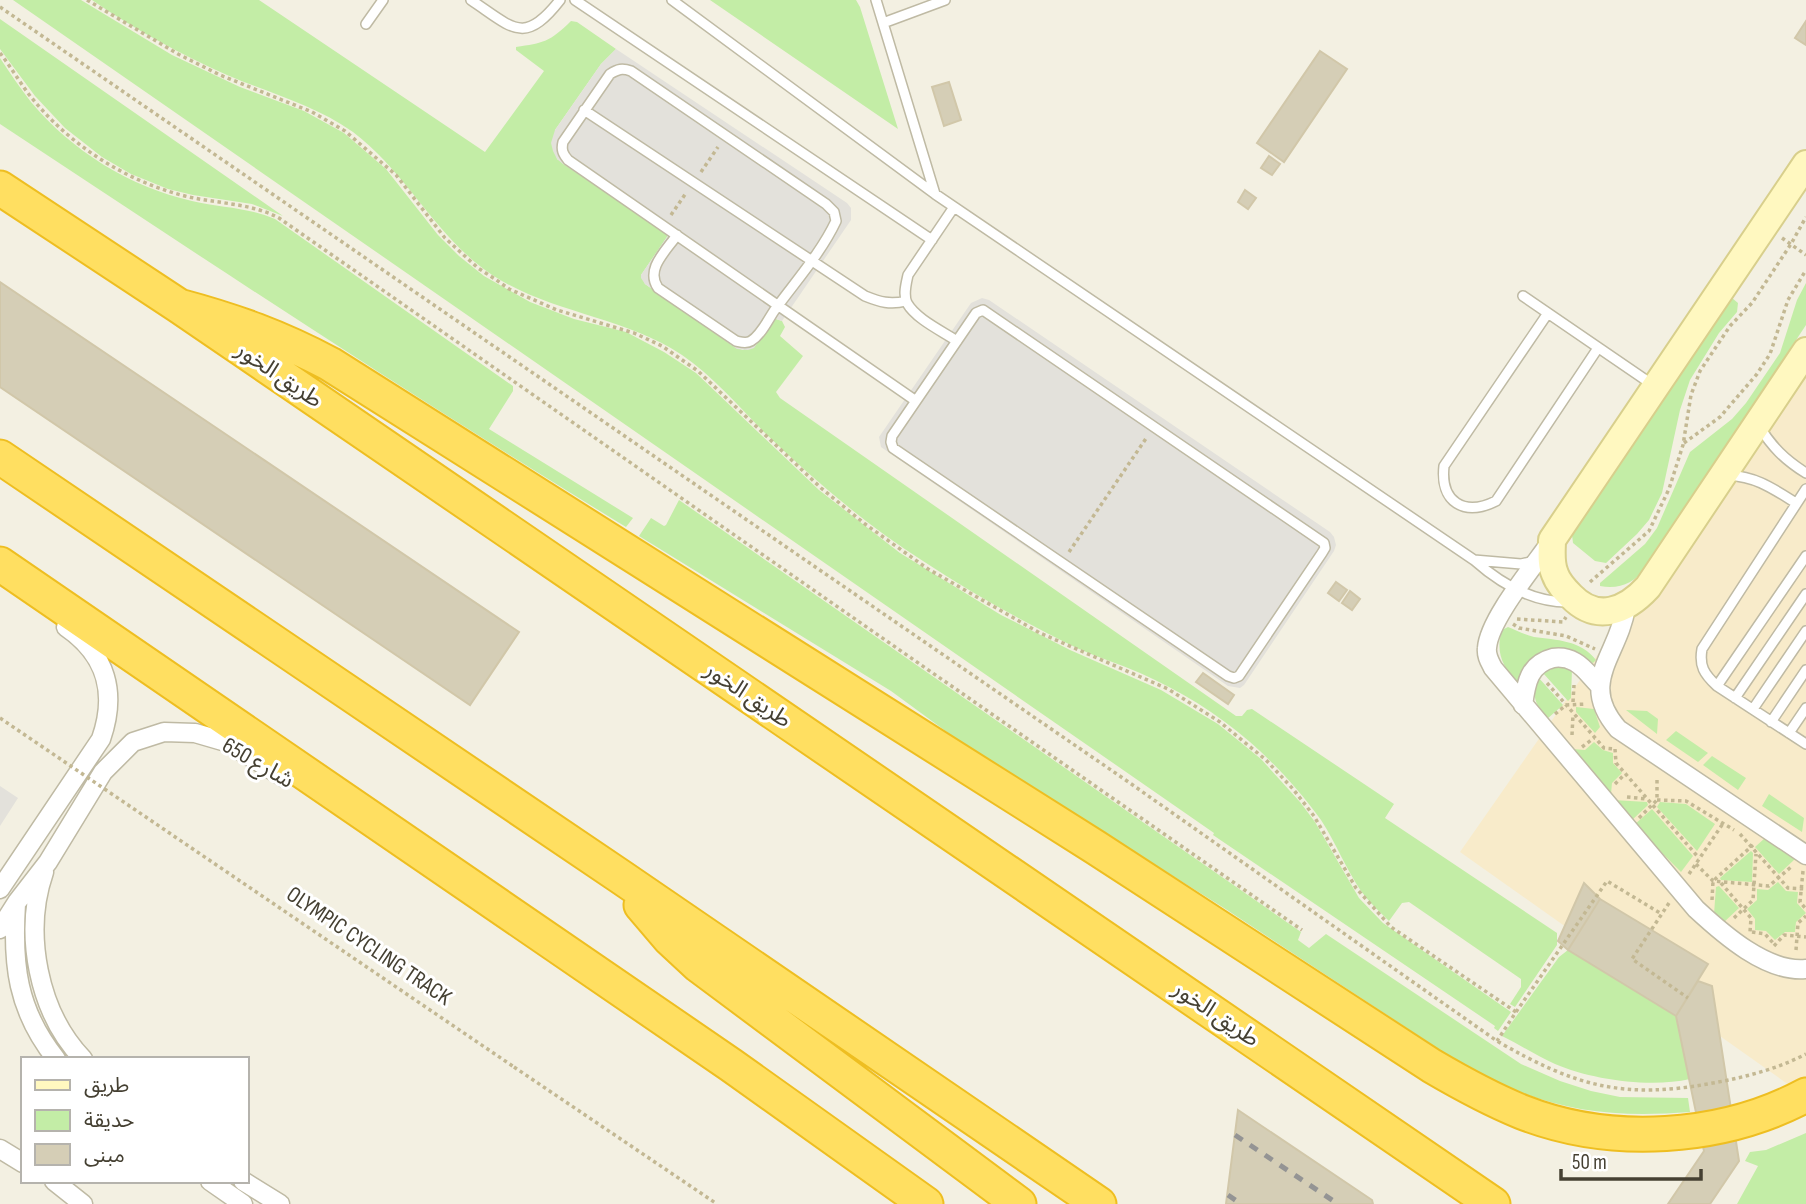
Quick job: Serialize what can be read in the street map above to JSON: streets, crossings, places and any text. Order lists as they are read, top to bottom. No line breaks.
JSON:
{"streets":{"highway":["طريق الخور"],"street":["شارع 650"],"path":["OLYMPIC CYCLING TRACK"]},"legend":["طريق","حديقة","مبنى"],"scale_bar":"50 m"}
